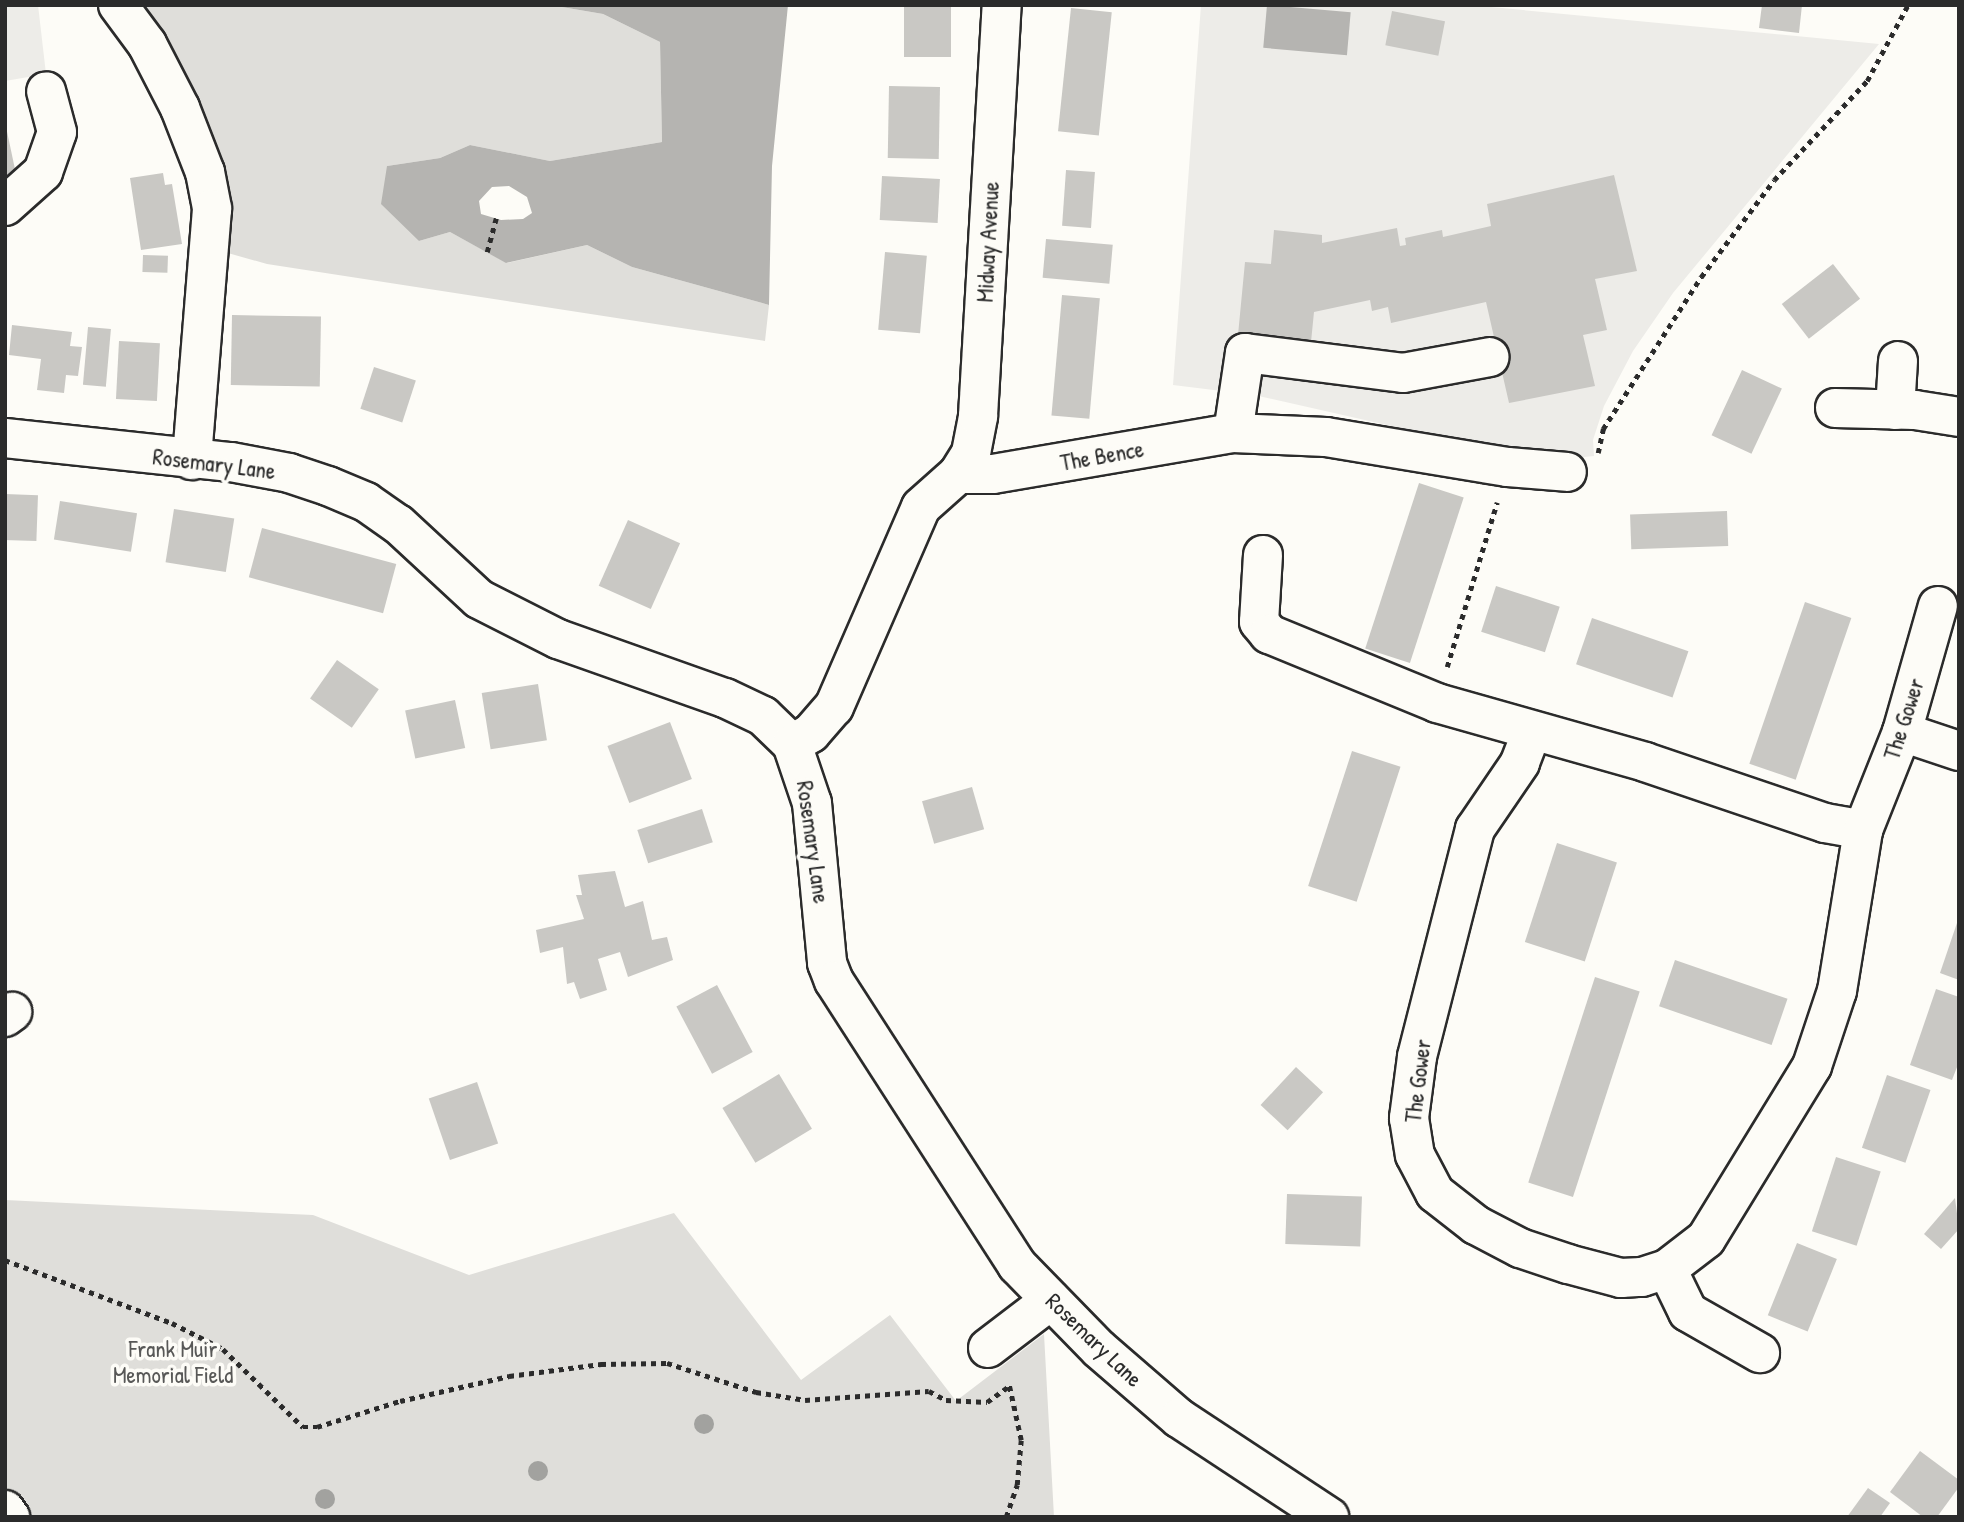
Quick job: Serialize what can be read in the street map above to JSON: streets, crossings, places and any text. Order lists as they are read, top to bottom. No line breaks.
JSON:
{"streets":{"street":["Midway Avenue","The Bence","Rosemary Lane","The Gower"]},"crossings":[["Midway Avenue","The Bence"]],"parks":["Frank Muir Memorial Field"]}
